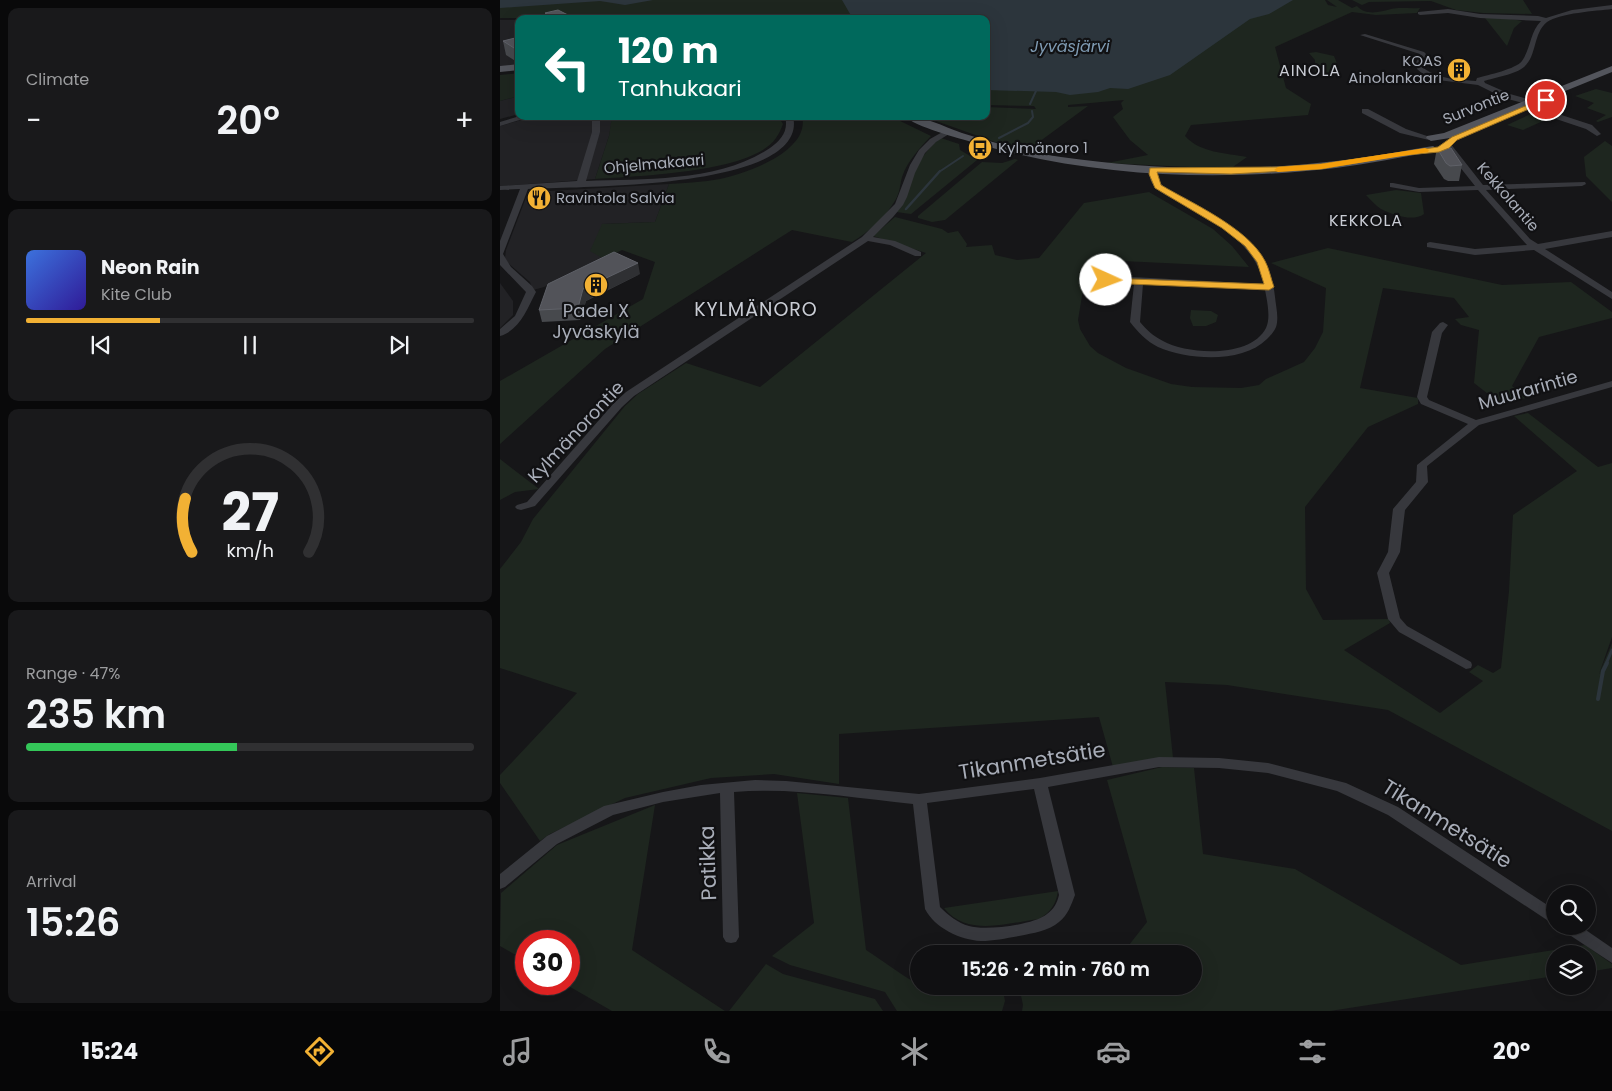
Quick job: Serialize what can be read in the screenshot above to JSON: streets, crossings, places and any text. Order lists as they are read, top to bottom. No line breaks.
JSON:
{"streets":{"main road":["Survontie"],"street":["Ohjelmakaari","Kekkolantie","Muurarintie","Kylmänorontie","Tikanmetsätie","Patikka"]},"crossings":[["Survontie","Kekkolantie"],["Survontie","Kylmänorontie"],["Tikanmetsätie","Patikka"]],"districts":["AINOLA","KEKKOLA","KYLMÄNORO"],"water":["Jyväsjärvi"],"places":{"building":["KOAS Ainolankaari","Padel X Jyväskylä"],"bus stop":["Kylmänoro 1"],"restaurant":["Ravintola Salvia"]},"page":{"tile":["Climate",["Range · 47%","235 km"],["Arrival","15:26"]],"turn":["120 m","Tanhukaari"],"heat":["−","20°","+"],"song":["Neon Rain","Kite Club"],"limit":"30","trip":"15:26 · 2 min · 760 m","tabs":["15:24","20°"],"gauge":["27","km/h"]}}
